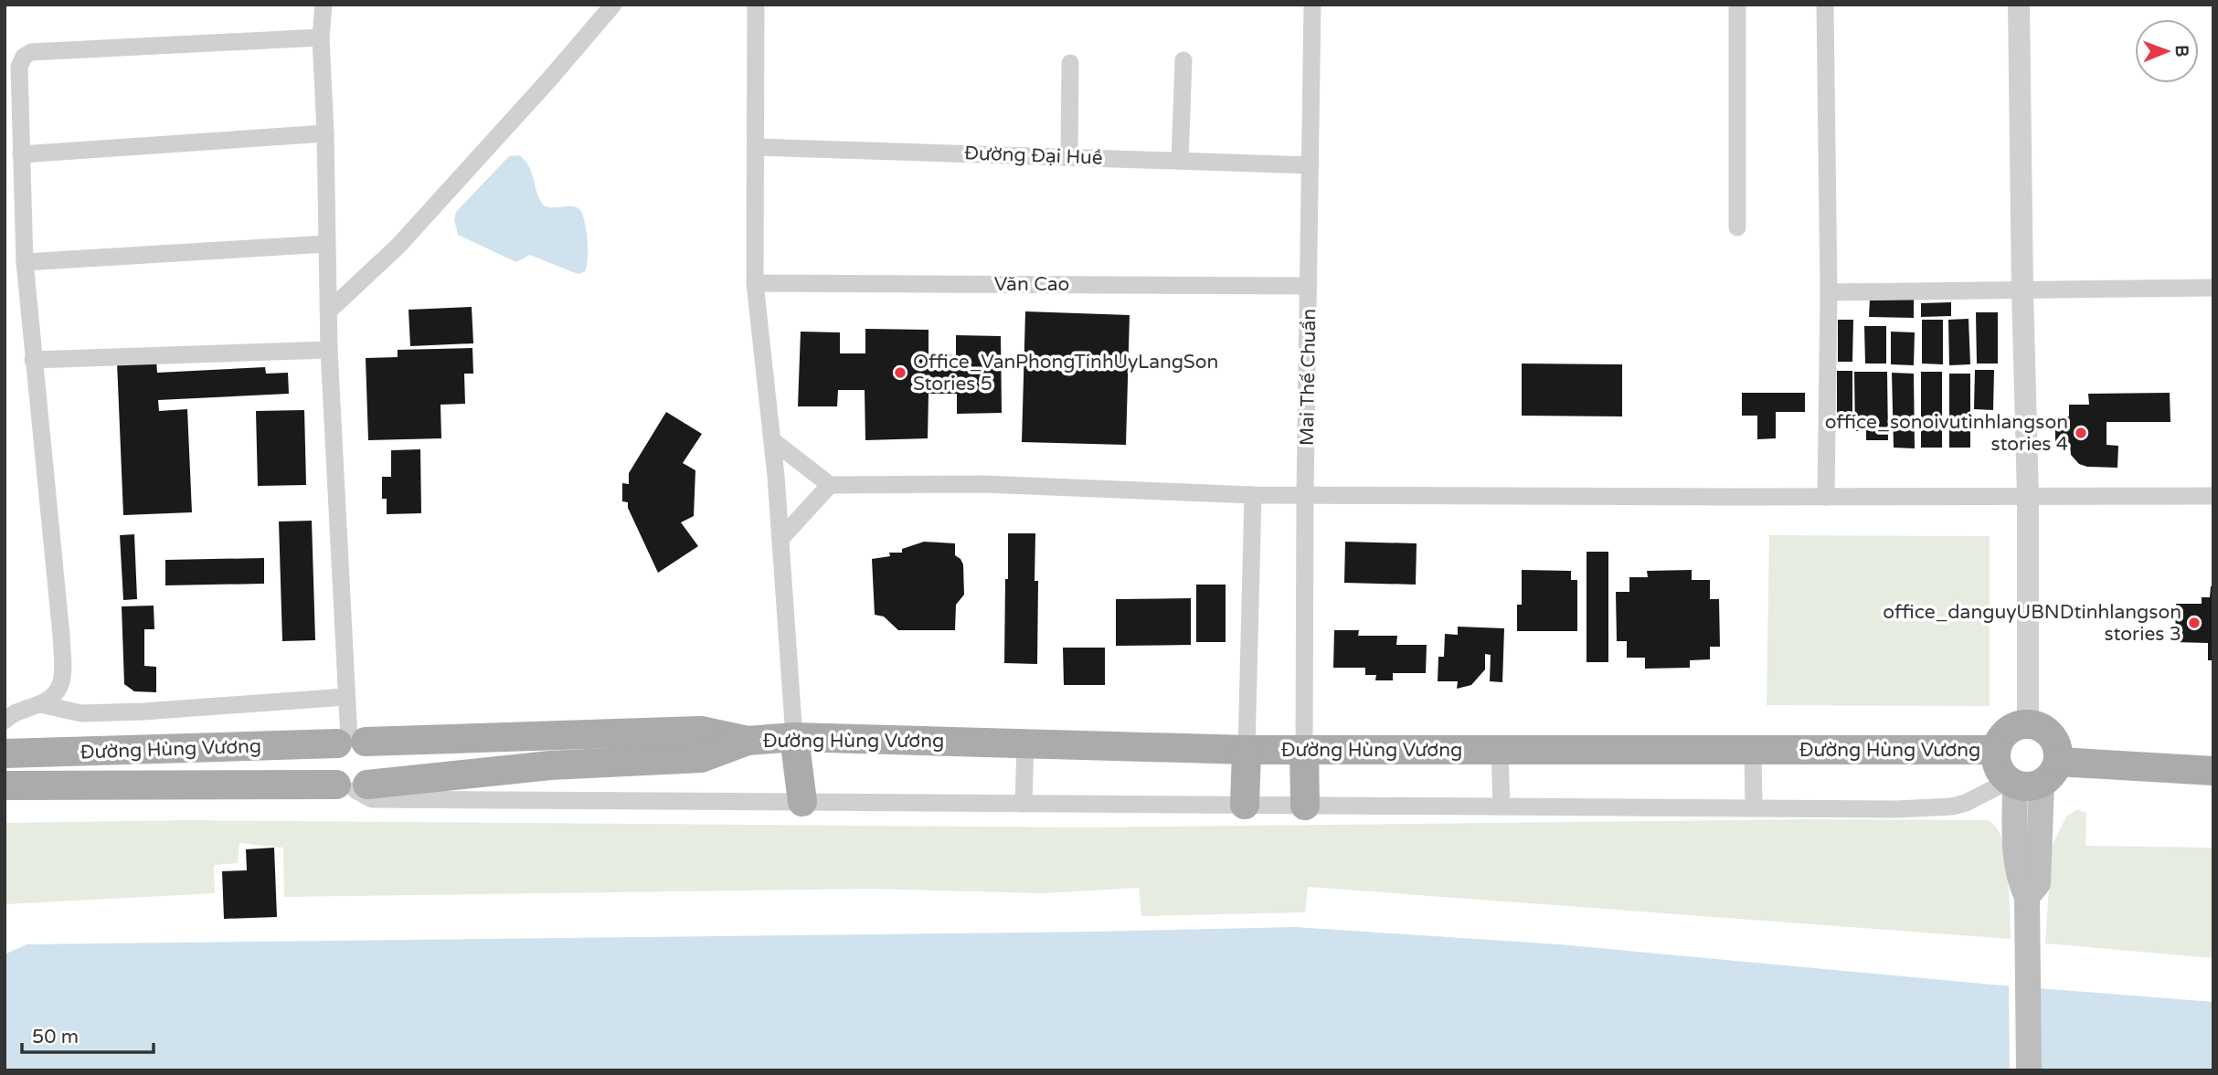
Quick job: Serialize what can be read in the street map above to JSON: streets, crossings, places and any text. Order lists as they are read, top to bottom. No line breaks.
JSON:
{"streets":{"main road":["Đường Hùng Vương"],"street":["Đường Đại Huề","Văn Cao","Mai Thế Chuẩn"]},"crossings":[["Đường Đại Huề","Mai Thế Chuẩn"],["Văn Cao","Mai Thế Chuẩn"],["Mai Thế Chuẩn","Đường Hùng Vương"]],"places":["Office_VanPhongTinhUyLangSon Stories 5","office_sonoivutinhlangson stories 4","office_danguyUBNDtinhlangson stories 3"],"scale_bar":"50 m","north":"right"}
